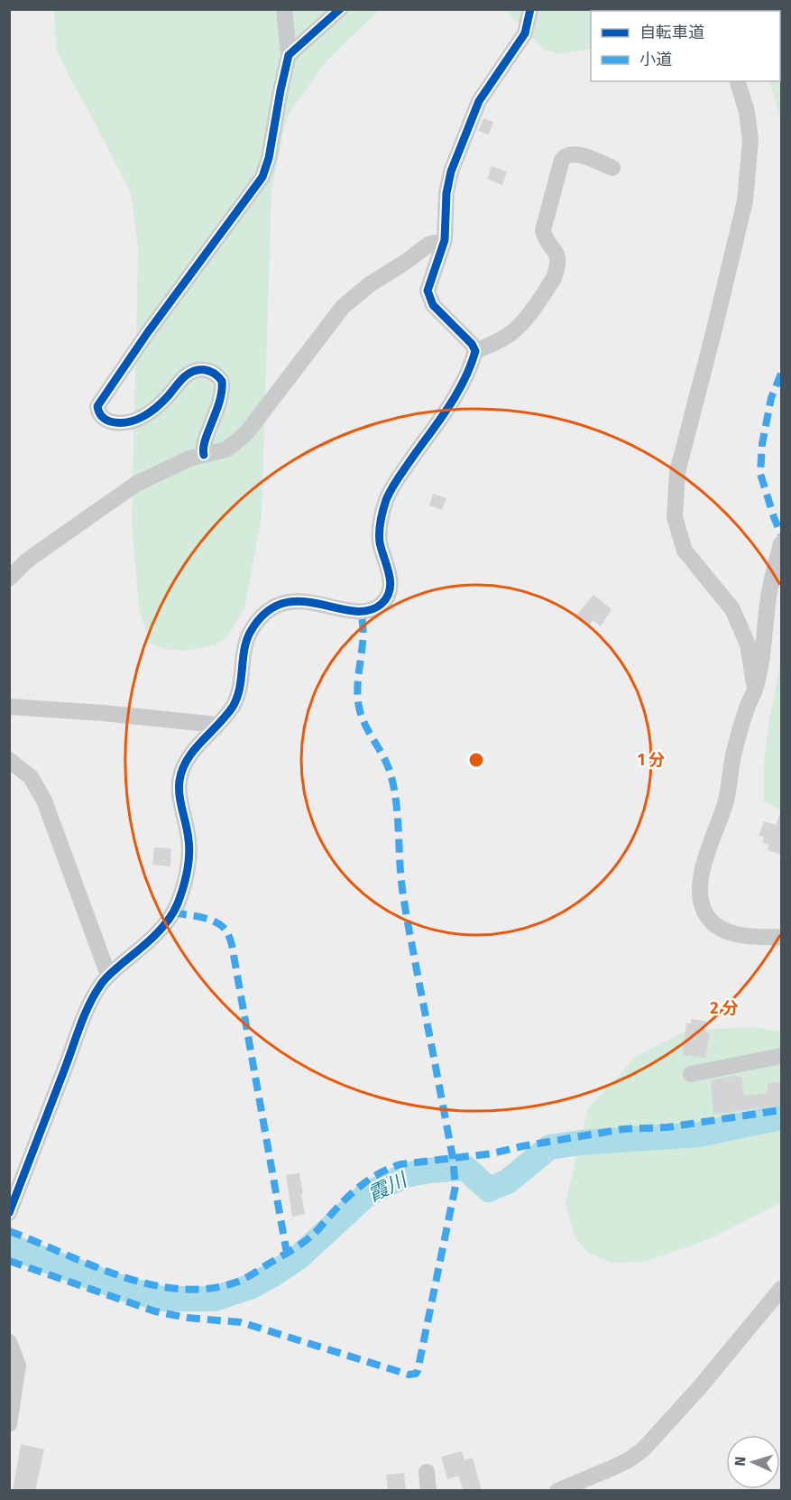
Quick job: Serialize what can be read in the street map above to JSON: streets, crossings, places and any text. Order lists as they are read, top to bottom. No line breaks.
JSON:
{"water":["霞川"],"legend":["自転車道","小道"],"north":"left","rings":["1 分","2 分"]}
